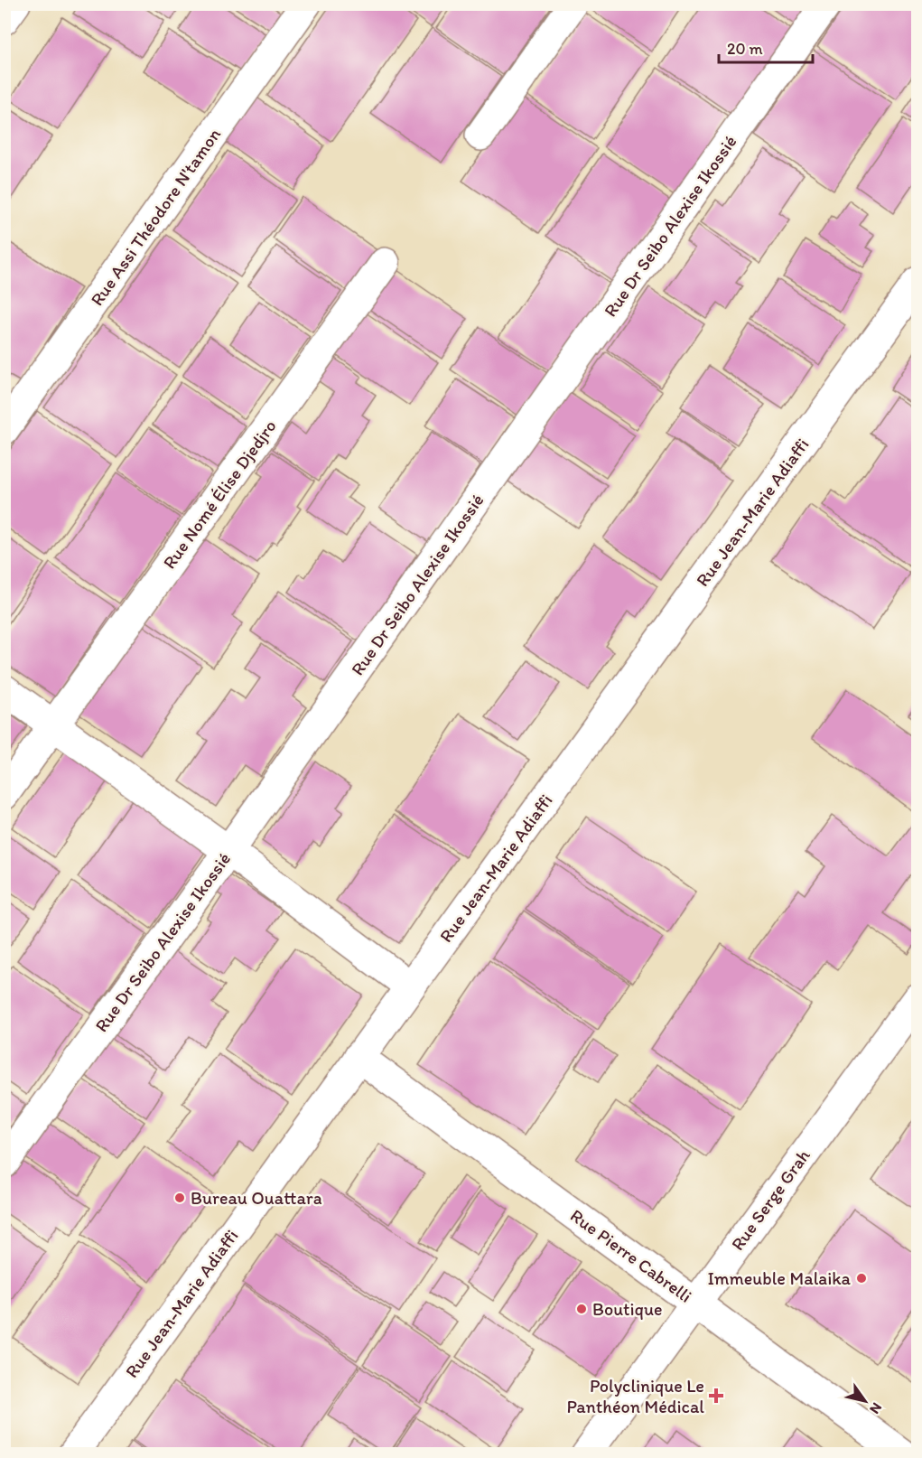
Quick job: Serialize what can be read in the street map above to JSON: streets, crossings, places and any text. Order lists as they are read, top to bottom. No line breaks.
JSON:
{"streets":{"street":["Rue Assi Théodore N'tamon","Rue Dr Seibo Alexise Ikossié","Rue Nomé Élise Djedjro","Rue Jean-Marie Adiaffi","Rue Serge Grah","Rue Pierre Cabrelli"]},"crossings":[["Rue Jean-Marie Adiaffi","Rue Pierre Cabrelli"],["Rue Serge Grah","Rue Pierre Cabrelli"]],"places":{"other":["Bureau Ouattara","Immeuble Malaika","Boutique"],"health":["Polyclinique Le Panthéon Médical"]},"scale_bar":"20 m","north":"bottom right"}
